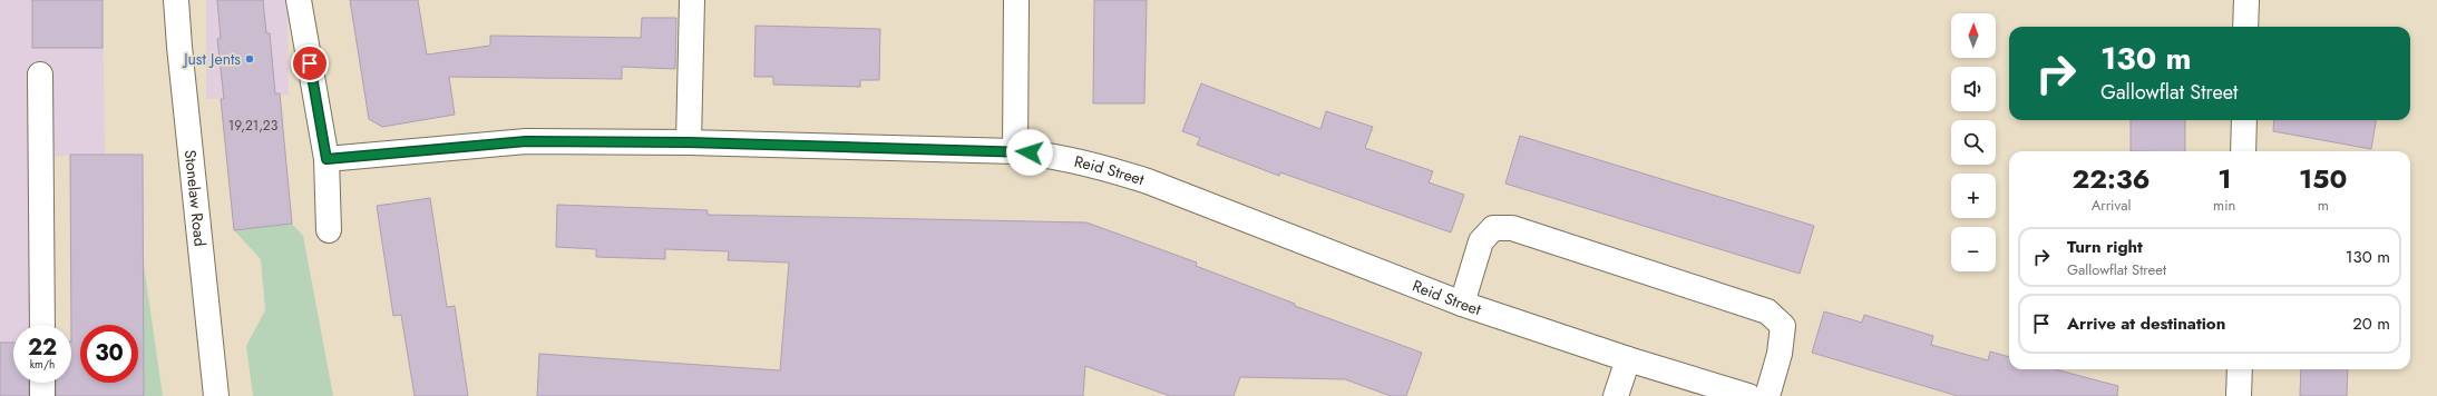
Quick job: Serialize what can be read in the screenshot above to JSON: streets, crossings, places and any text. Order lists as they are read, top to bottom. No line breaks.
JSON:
{"streets":{"street":["Reid Street","Stonelaw Road"]},"places":["Just Jents"],"house_numbers":["19,21,23"],"north":"top","page":{"map_buttons":["+","−"],"turn":["130 m","Gallowflat Street"],"eta":["22:36","Arrival","1","min","150","m"],"list":[{"name":"Turn right","note":"Gallowflat Street","value":"130 m"},{"name":"Arrive at destination","value":"20 m"}],"speed":"22 km/h","limit":"30"}}
